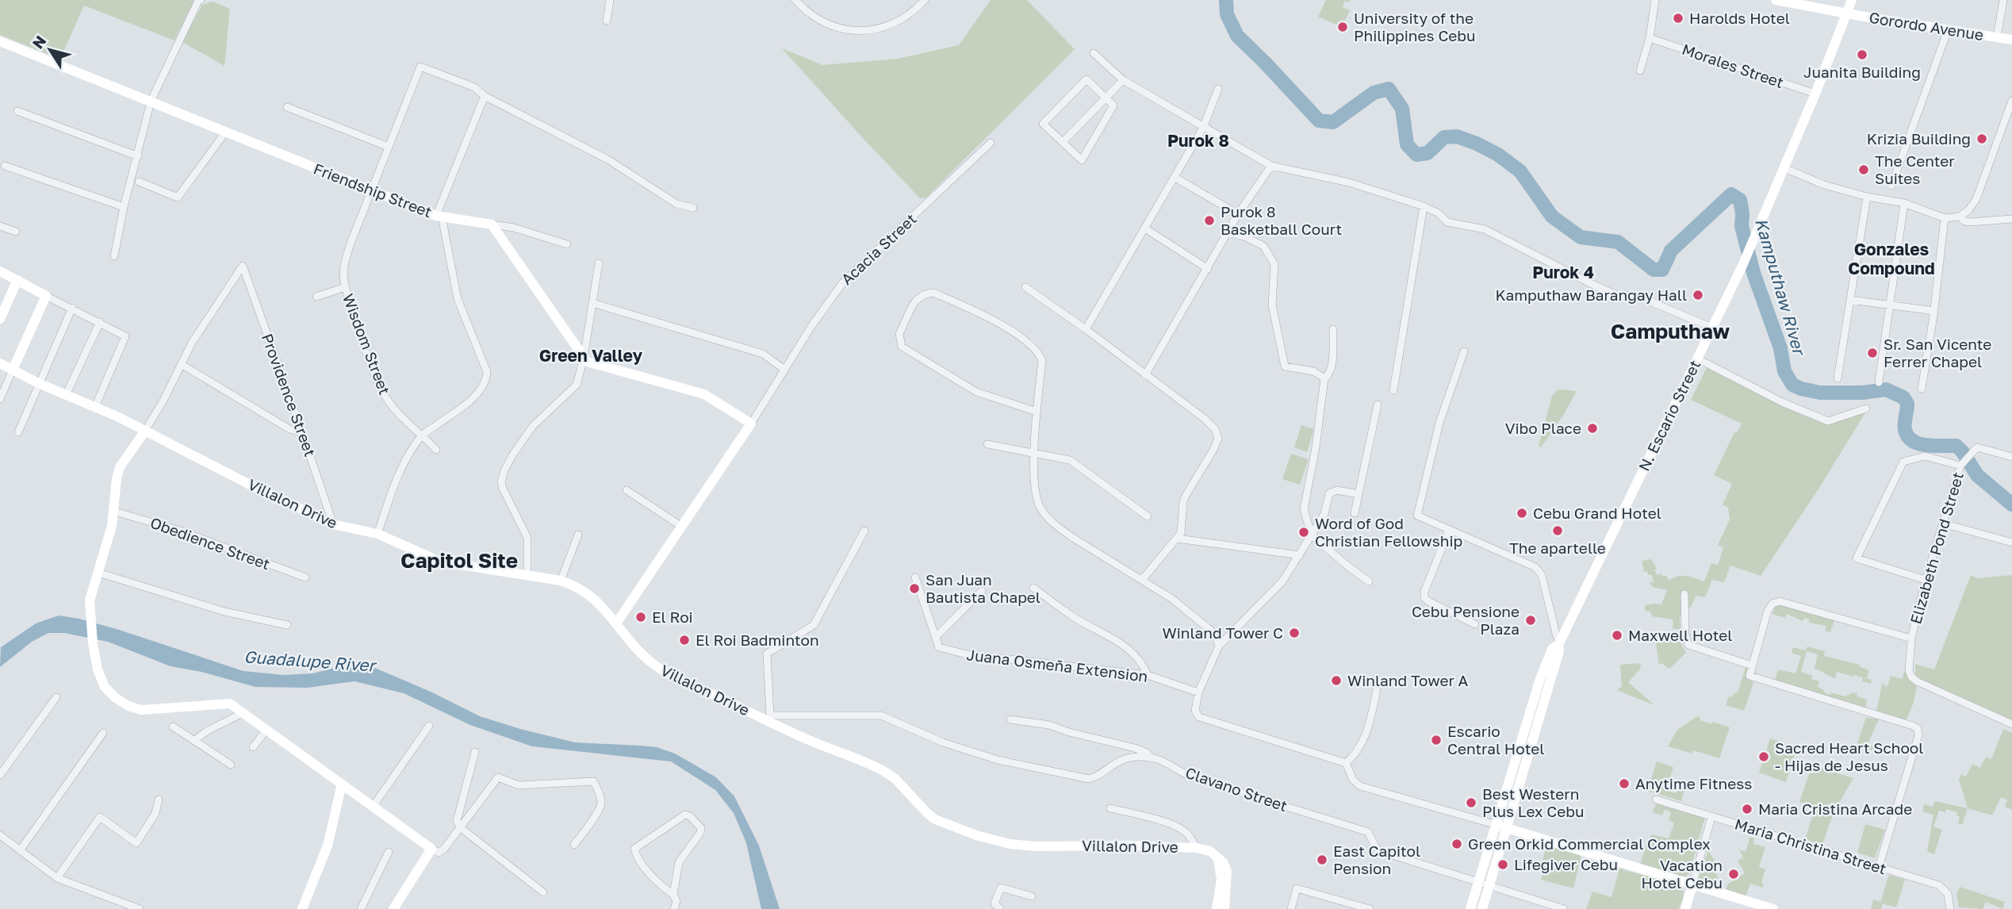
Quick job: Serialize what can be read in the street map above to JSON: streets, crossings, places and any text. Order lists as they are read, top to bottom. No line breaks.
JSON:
{"streets":{"street":["Gorordo Avenue","Morales Street","Friendship Street","Acacia Street","Wisdom Street","Providence Street","N. Escario Street","Villalon Drive","Obedience Street","Elizabeth Pond Street","Juana Osmeña Extension","Clavano Street","Maria Christina Street"]},"crossings":[["Gorordo Avenue","N. Escario Street"],["Morales Street","N. Escario Street"],["Friendship Street","Wisdom Street"],["Acacia Street","Villalon Drive"],["Providence Street","Villalon Drive"],["N. Escario Street","Clavano Street"],["Villalon Drive","Clavano Street"]],"districts":["Purok 8","Gonzales Compound","Purok 4","Camputhaw","Green Valley","Capitol Site"],"water":["Kamputhaw River","Guadalupe River"],"places":["Harolds Hotel","University of the Philippines Cebu","Juanita Building","Krizia Building","The Center Suites","Purok 8 Basketball Court","Kamputhaw Barangay Hall","Sr. San Vicente Ferrer Chapel","Vibo Place","Cebu Grand Hotel","The apartelle","Word of God Christian Fellowship","San Juan Bautista Chapel","El Roi","Cebu Pensione Plaza","Winland Tower C","Maxwell Hotel","El Roi Badminton","Winland Tower A","Escario Central Hotel","Sacred Heart School - Hijas de Jesus","Anytime Fitness","Best Western Plus Lex Cebu","Maria Cristina Arcade","Green Orkid Commercial Complex","East Capitol Pension","Lifegiver Cebu","Vacation Hotel Cebu"],"north":"top left"}
